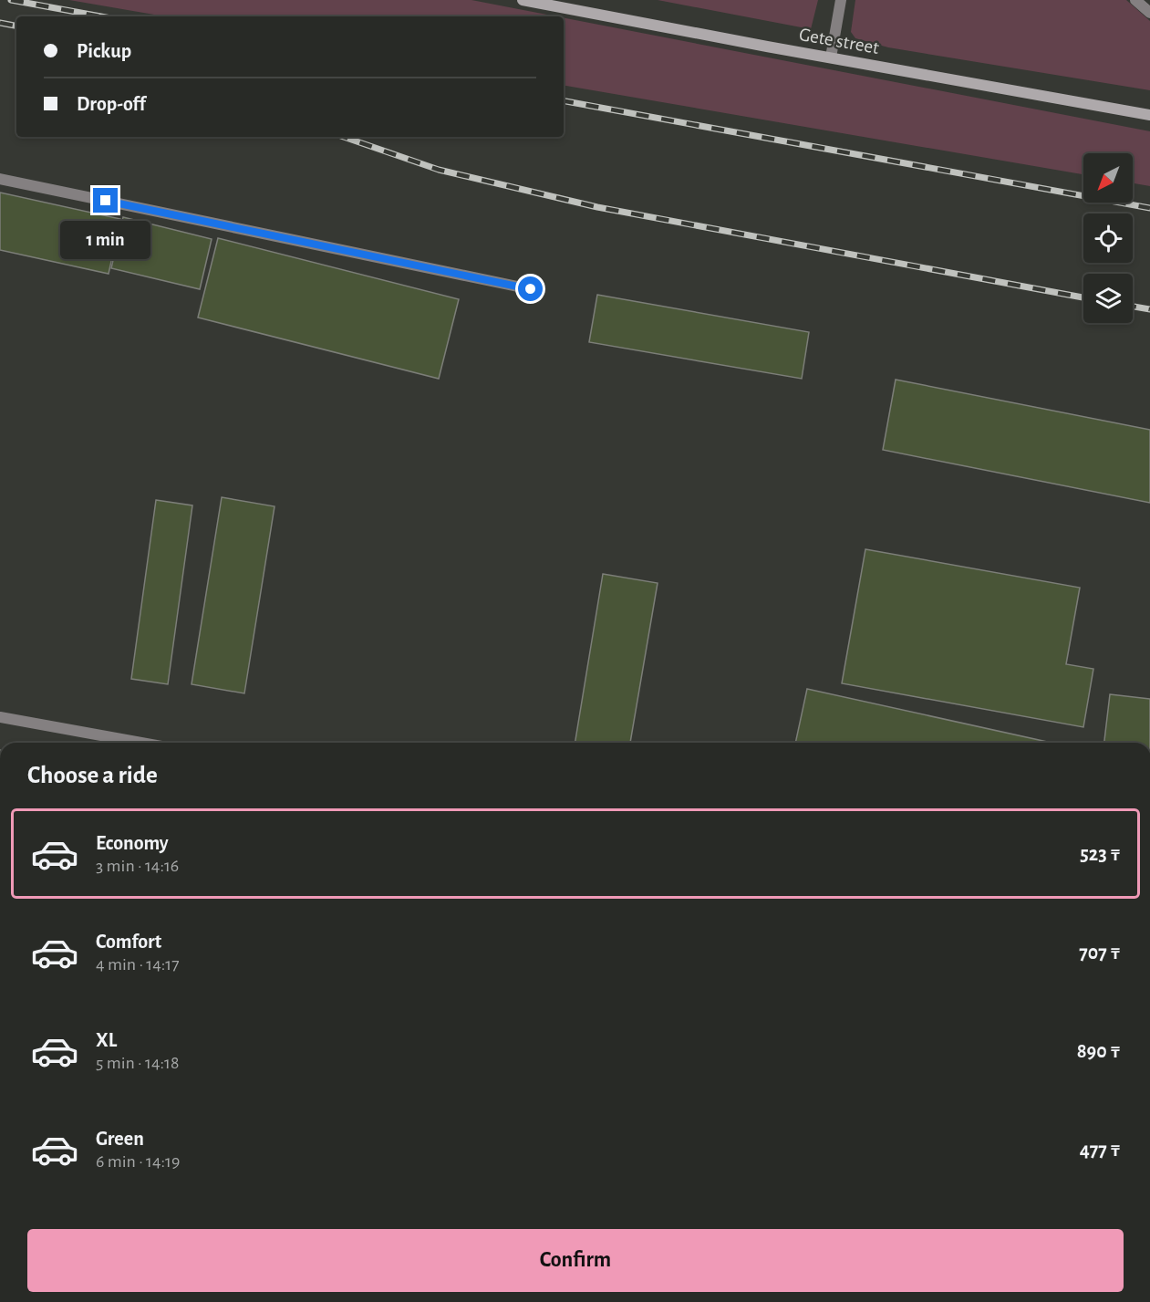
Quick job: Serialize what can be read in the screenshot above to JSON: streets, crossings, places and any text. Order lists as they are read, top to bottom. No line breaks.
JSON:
{"streets":{"main road":["Gete street"]},"north":"bottom left","page":{"banner":["Pickup","Drop-off"],"bubble":"1 min","heading":"Choose a ride","list":[{"name":"Economy","note":"3 min · 14:16","value":"523 ₸"},{"name":"Comfort","note":"4 min · 14:17","value":"707 ₸"},{"name":"XL","note":"5 min · 14:18","value":"890 ₸"},{"name":"Green","note":"6 min · 14:19","value":"477 ₸"}],"buttons":"Confirm"}}
